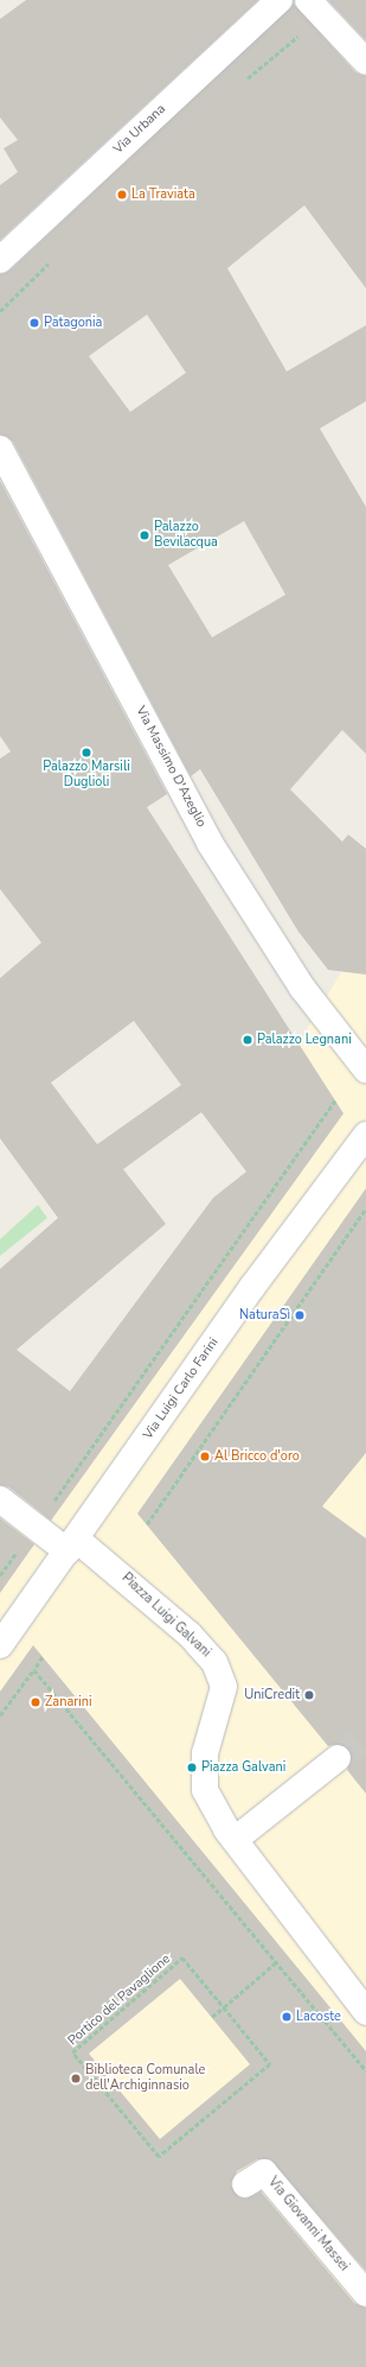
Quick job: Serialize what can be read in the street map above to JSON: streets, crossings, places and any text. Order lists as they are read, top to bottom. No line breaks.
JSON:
{"streets":{"street":["Via Urbana","Via Massimo D'Azeglio","Via Luigi Carlo Farini","Piazza Luigi Galvani","Via Giovanni Massei"],"path":["Portico del Pavaglione"]},"crossings":[["Via Luigi Carlo Farini","Piazza Luigi Galvani"]],"places":["La Traviata","Patagonia","Palazzo Bevilacqua","Palazzo Marsili Duglioli","Palazzo Legnani","NaturaSì","Al Bricco d'oro","UniCredit","Zanarini","Piazza Galvani","Lacoste","Biblioteca Comunale dell'Archiginnasio"]}
